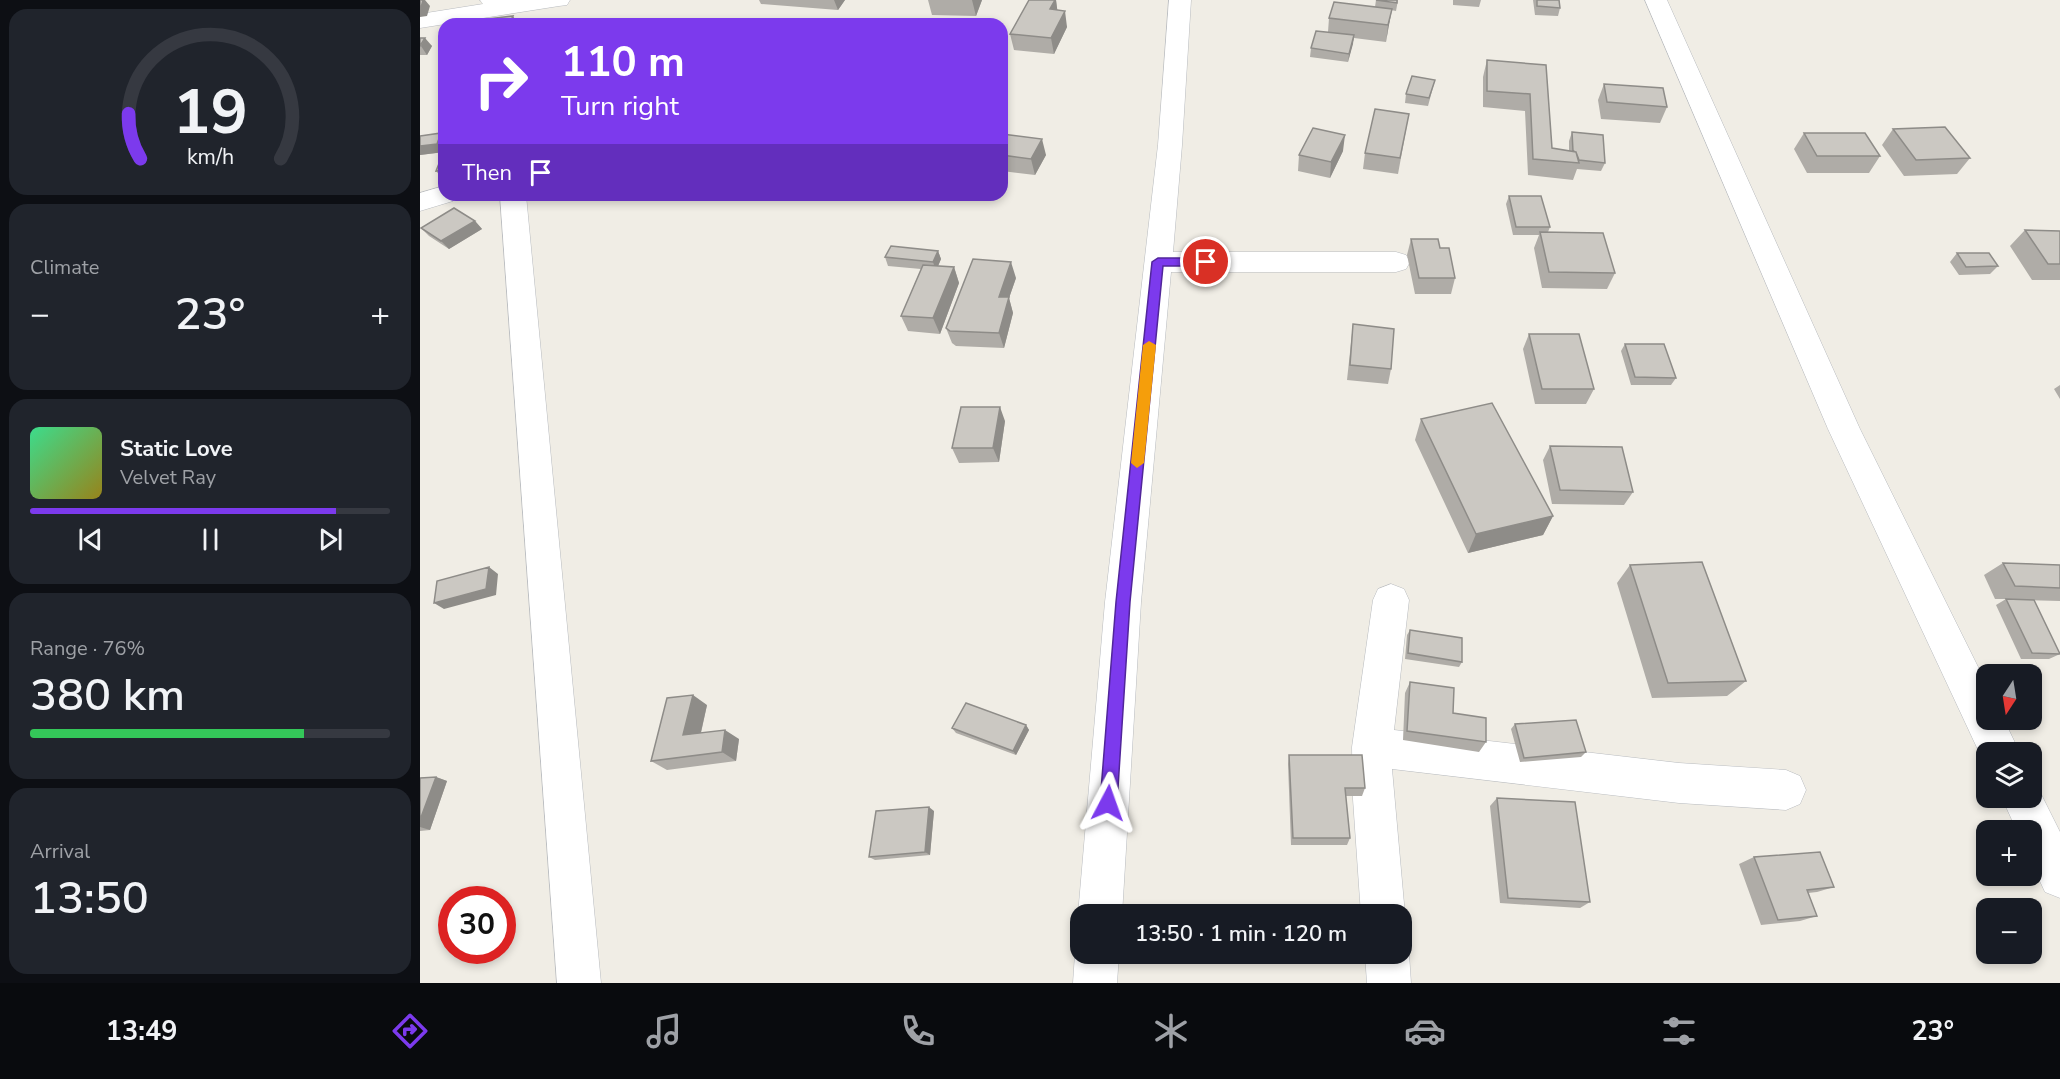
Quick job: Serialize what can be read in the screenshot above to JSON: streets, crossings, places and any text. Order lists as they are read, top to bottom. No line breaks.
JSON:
{"north":"bottom","page":{"turn":["110 m","Turn right"],"then":"Then","tile":["Climate",["Range · 76%","380 km"],["Arrival","13:50"]],"heat":["−","23°","+"],"song":["Static Love","Velvet Ray"],"map_buttons":["+","−"],"limit":"30","trip":"13:50 · 1 min · 120 m","tabs":["13:49","23°"],"gauge":["19","km/h"]}}
